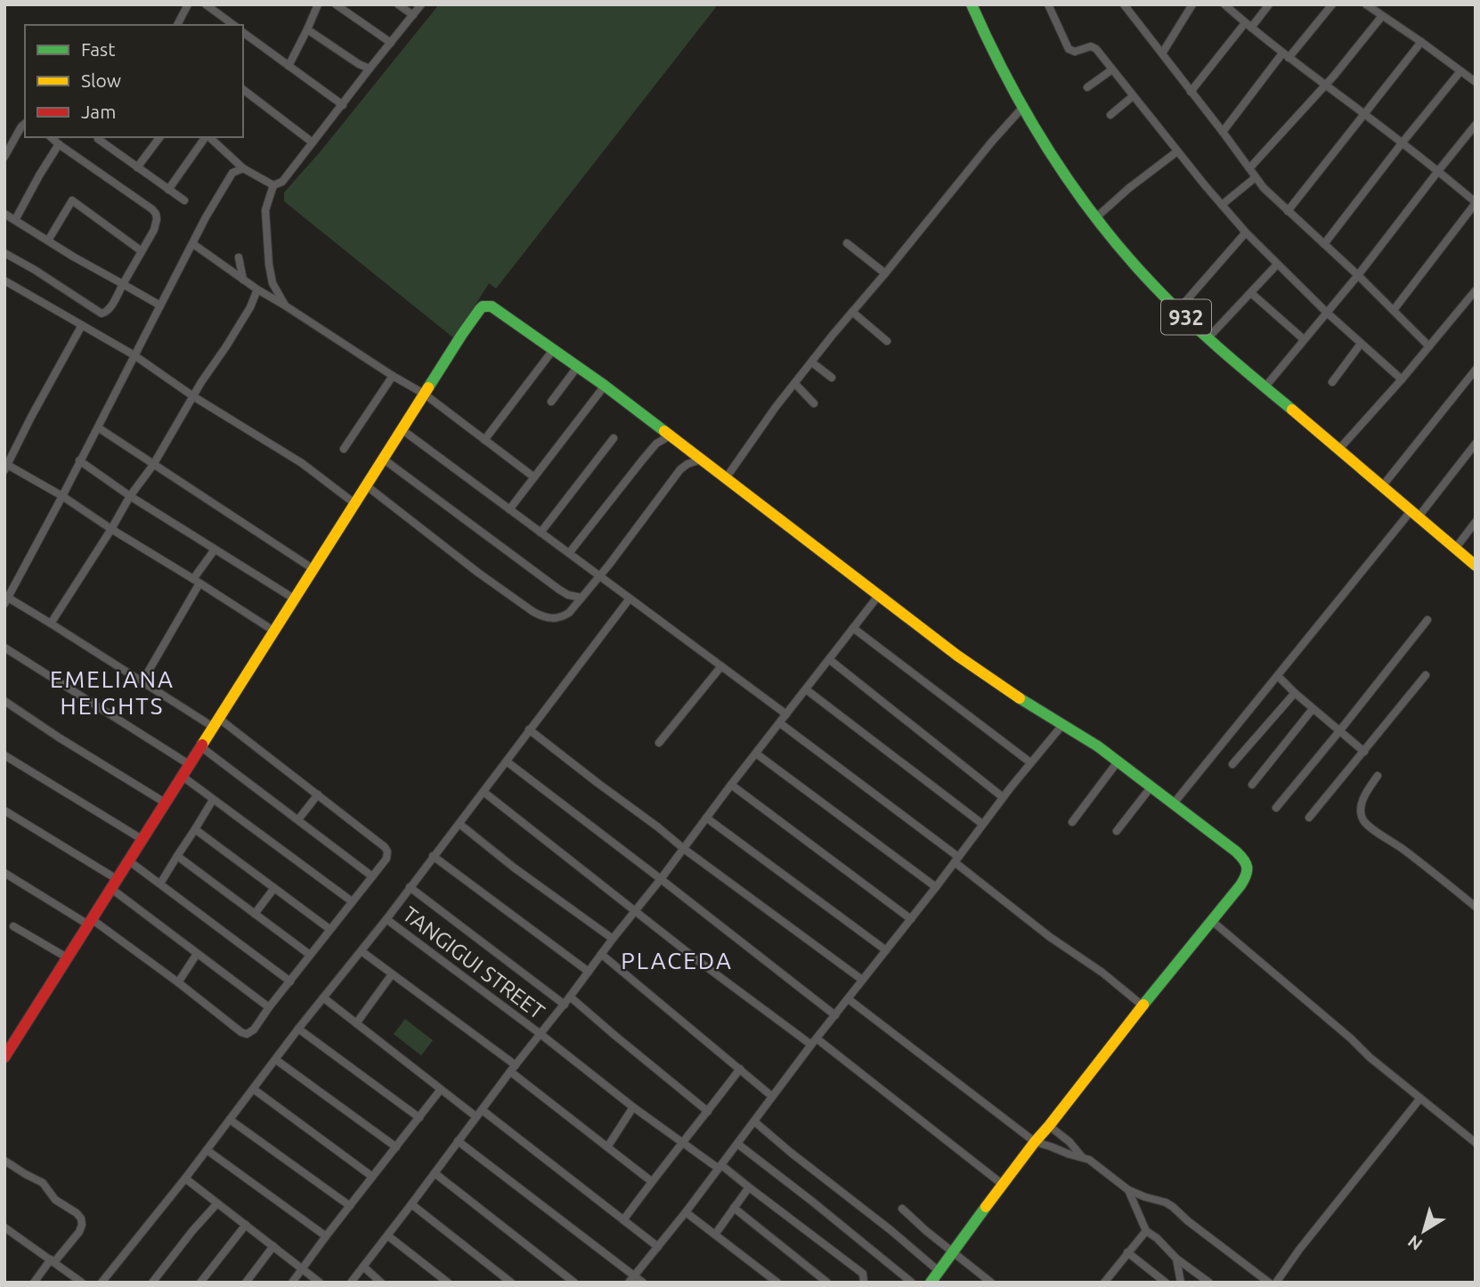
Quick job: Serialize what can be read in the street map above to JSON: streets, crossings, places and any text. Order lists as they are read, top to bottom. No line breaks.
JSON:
{"streets":{"street":["932","TANGIGUI STREET"]},"districts":["EMELIANA HEIGHTS","PLACEDA"],"legend":["Fast","Slow","Jam"],"north":"bottom left"}
